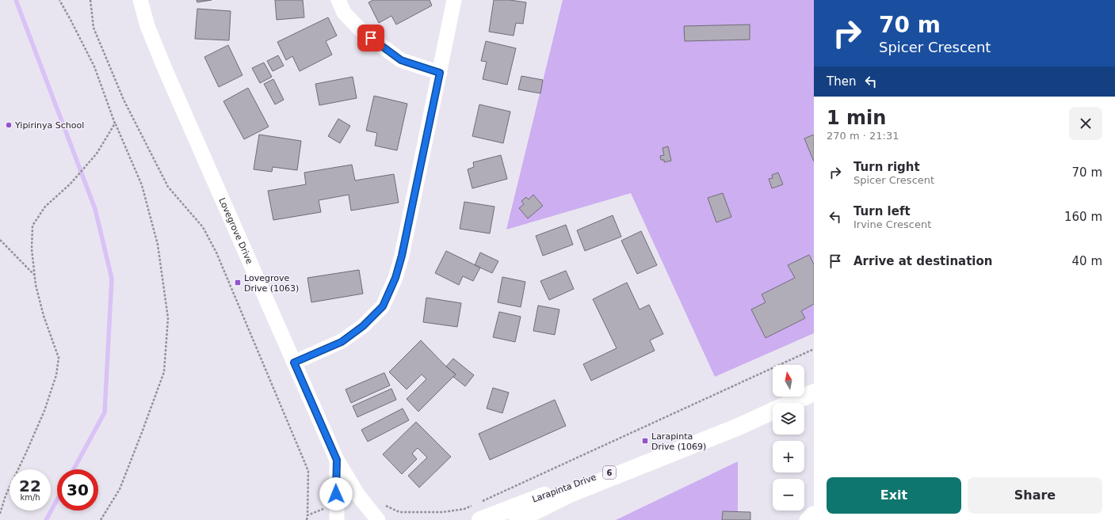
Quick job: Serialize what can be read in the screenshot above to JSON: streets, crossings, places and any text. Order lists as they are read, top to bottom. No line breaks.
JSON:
{"streets":{"main road":["6","Larapinta Drive"],"street":["Lovegrove Drive"]},"places":{"other":["Yipirinya School"],"transit":["Lovegrove Drive (1063)","Larapinta Drive (1069)"]},"north":"top","page":{"turn":["70 m","Spicer Crescent"],"then":"Then","heading":["1 min","270 m · 21:31"],"list":[{"name":"Turn right","note":"Spicer Crescent","value":"70 m"},{"name":"Turn left","note":"Irvine Crescent","value":"160 m"},{"name":"Arrive at destination","value":"40 m"}],"map_buttons":["+","−"],"speed":"22 km/h","limit":"30","buttons":["Exit","Share"]}}
